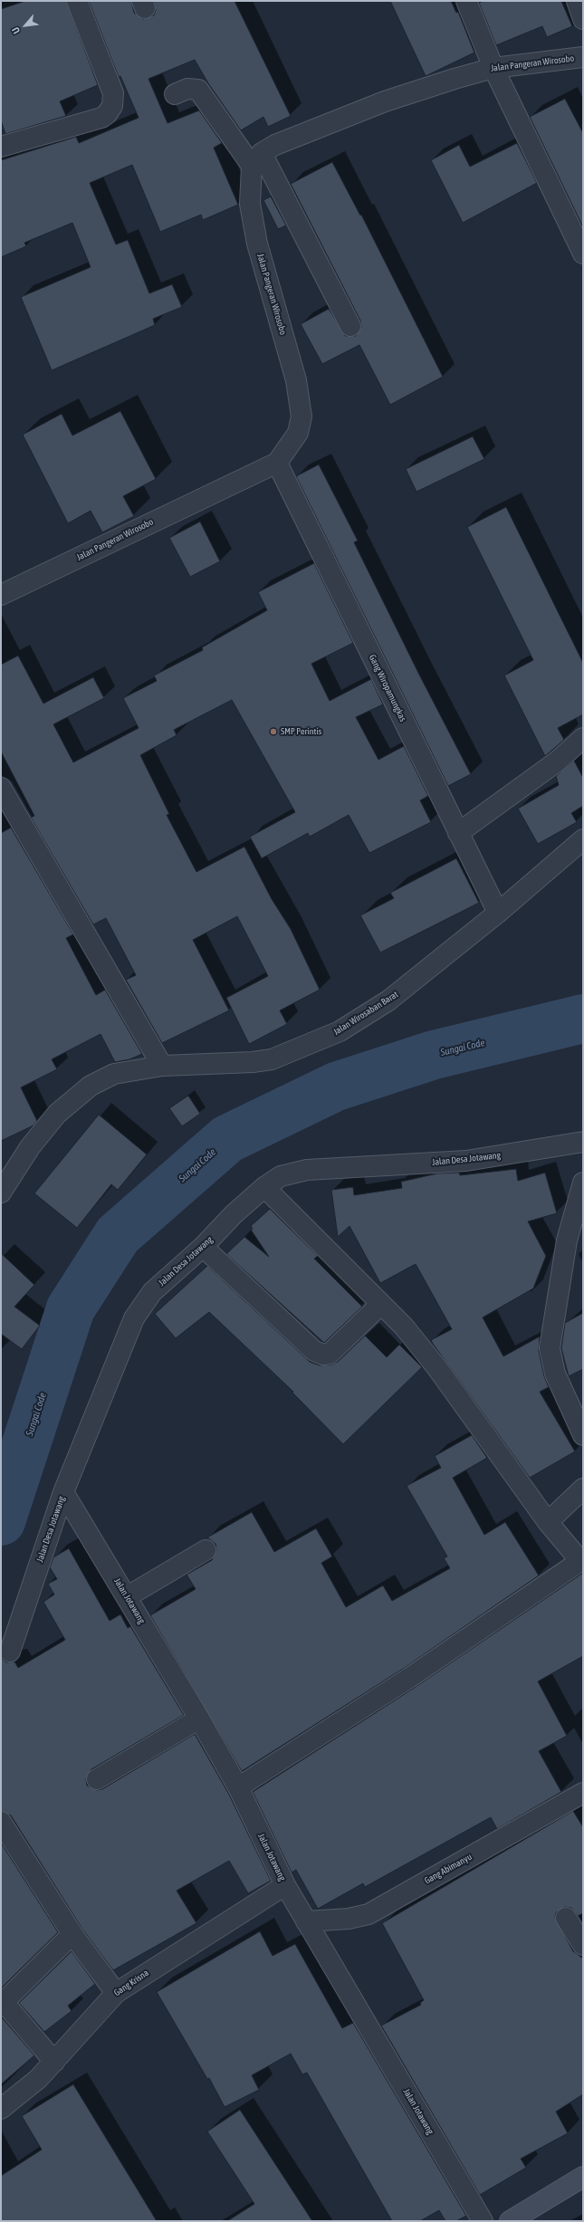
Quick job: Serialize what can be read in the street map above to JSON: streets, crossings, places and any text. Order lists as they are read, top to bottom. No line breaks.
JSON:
{"streets":{"street":["Jalan Pangeran Wirosobo","Gang Wiropamungkas","Jalan Wirosaban Barat","Jalan Desa Jotawang","Jalan Jotawang","Gang Abimanyu","Gang Krisna"]},"crossings":[["Jalan Pangeran Wirosobo","Gang Wiropamungkas"],["Gang Wiropamungkas","Jalan Wirosaban Barat"],["Jalan Desa Jotawang","Jalan Jotawang"],["Jalan Jotawang","Gang Abimanyu"],["Jalan Jotawang","Gang Krisna"]],"water":["Sungai Code"],"places":["SMP Perintis"],"north":"bottom left"}
